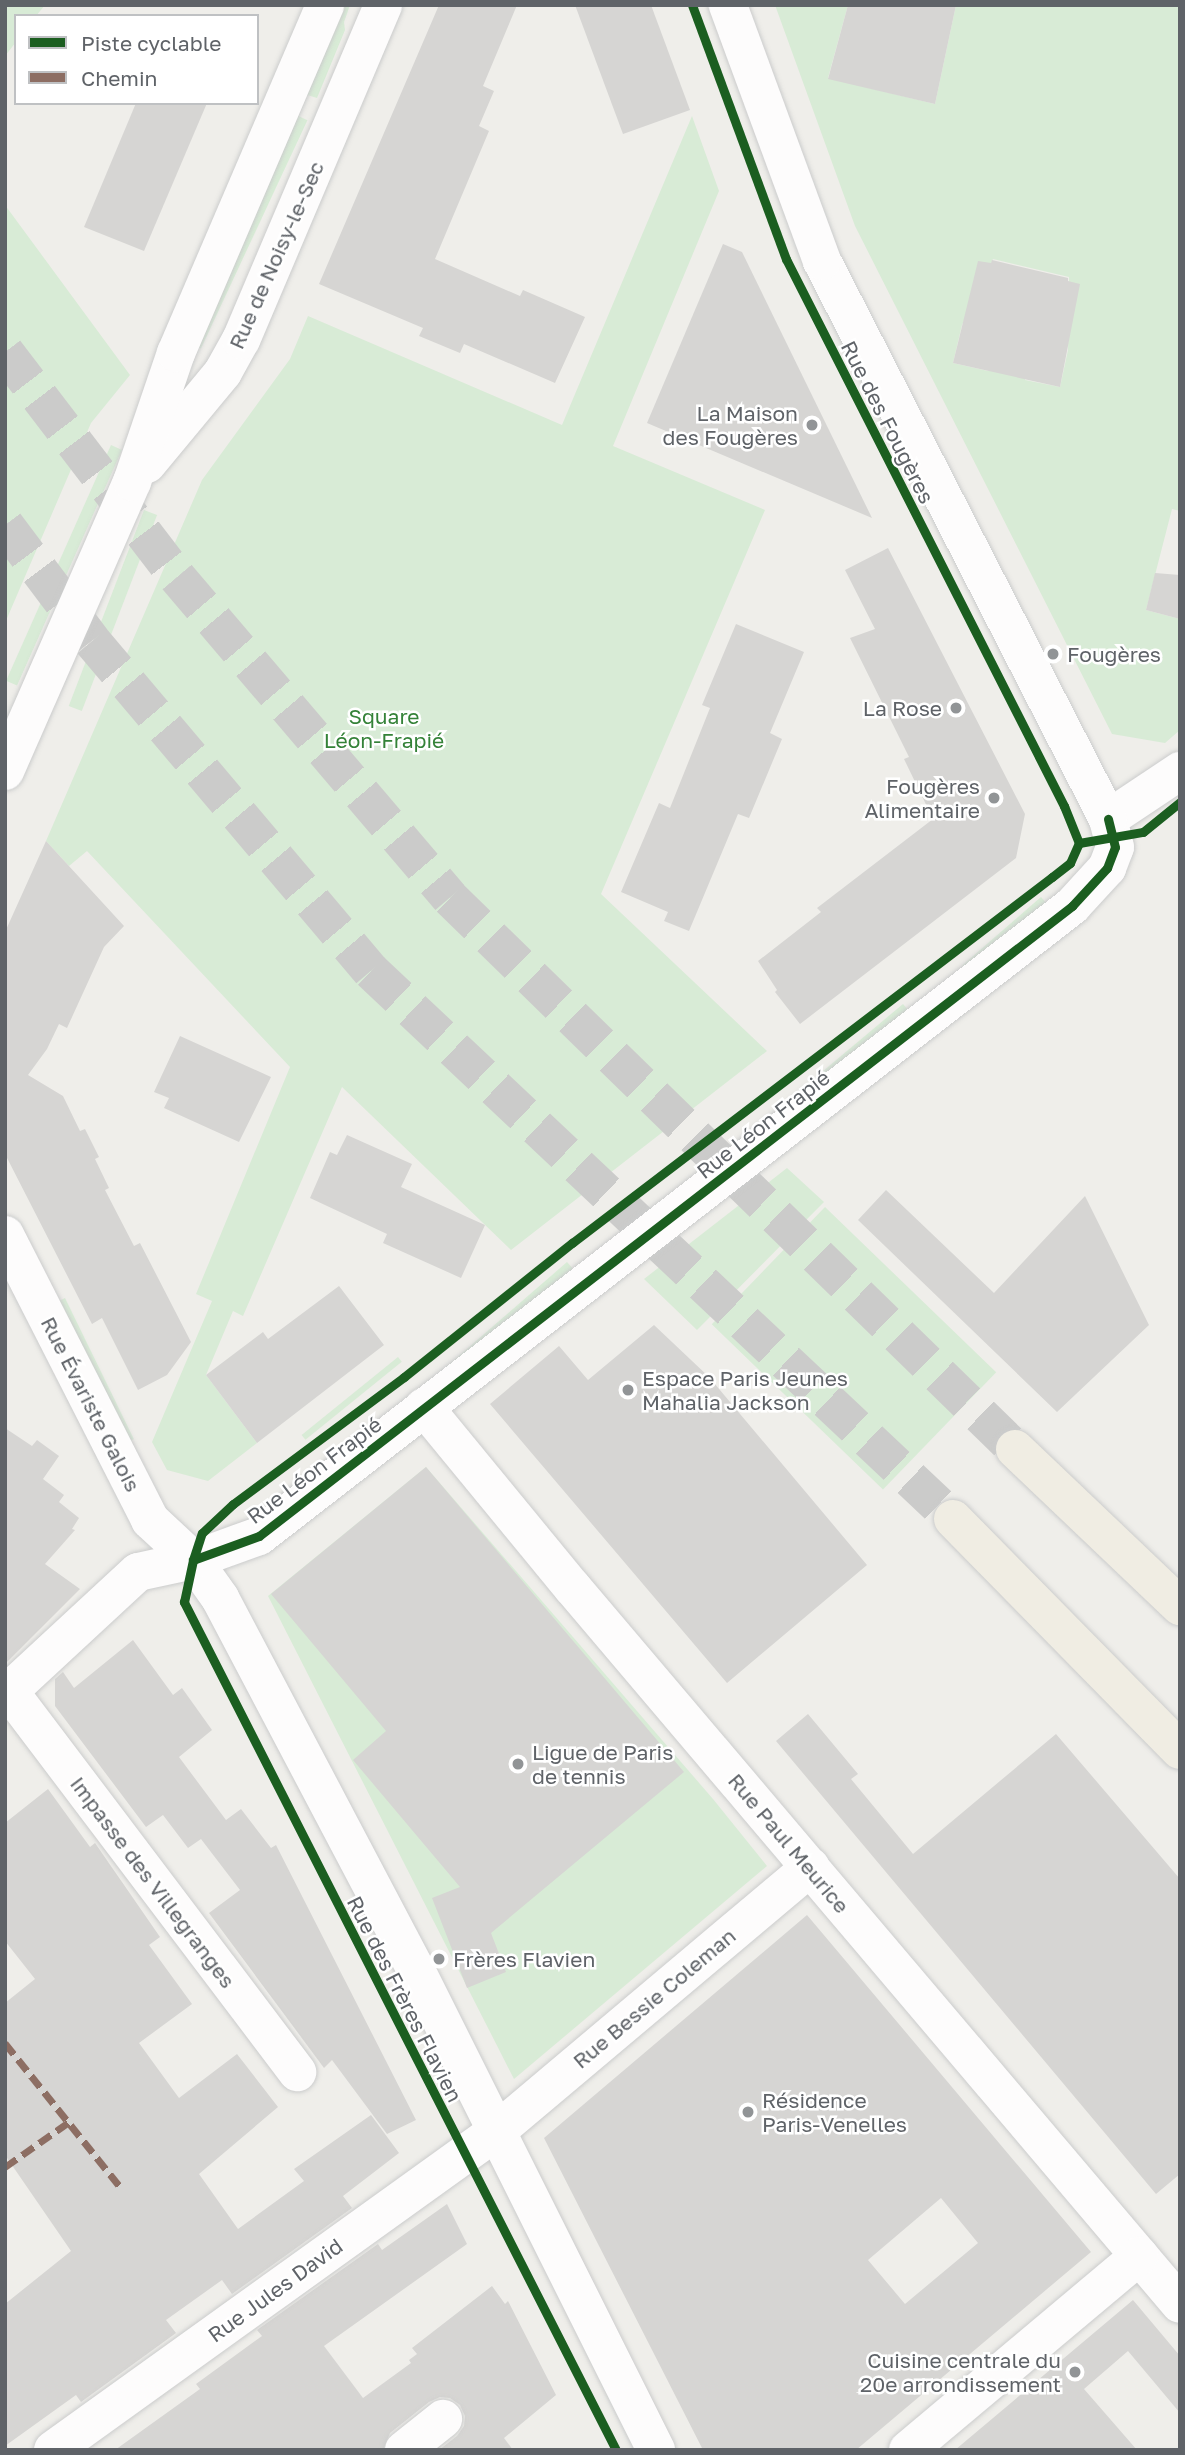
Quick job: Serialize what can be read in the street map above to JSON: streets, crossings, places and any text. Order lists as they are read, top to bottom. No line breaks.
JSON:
{"streets":{"street":["Rue de Noisy-le-Sec","Rue des Fougères","Rue Léon Frapié","Rue Évariste Galois","Rue Paul Meurice","Impasse des Villegranges","Rue Bessie Coleman","Rue des Frères Flavien","Rue Jules David"]},"crossings":[["Rue des Fougères","Rue Léon Frapié"],["Rue Léon Frapié","Rue Évariste Galois"],["Rue Léon Frapié","Rue Paul Meurice"],["Rue Léon Frapié","Impasse des Villegranges"],["Rue Léon Frapié","Rue des Frères Flavien"],["Rue Évariste Galois","Rue des Frères Flavien"],["Rue Paul Meurice","Rue Bessie Coleman"],["Rue Bessie Coleman","Rue des Frères Flavien"],["Rue Bessie Coleman","Rue Jules David"],["Rue des Frères Flavien","Rue Jules David"]],"parks":["Square Léon-Frapié"],"places":["La Maison des Fougères","Fougères","La Rose","Fougères Alimentaire","Espace Paris Jeunes Mahalia Jackson","Ligue de Paris de tennis","Frères Flavien","Résidence Paris-Venelles","Cuisine centrale du 20e arrondissement"],"legend":["Piste cyclable","Chemin"]}
